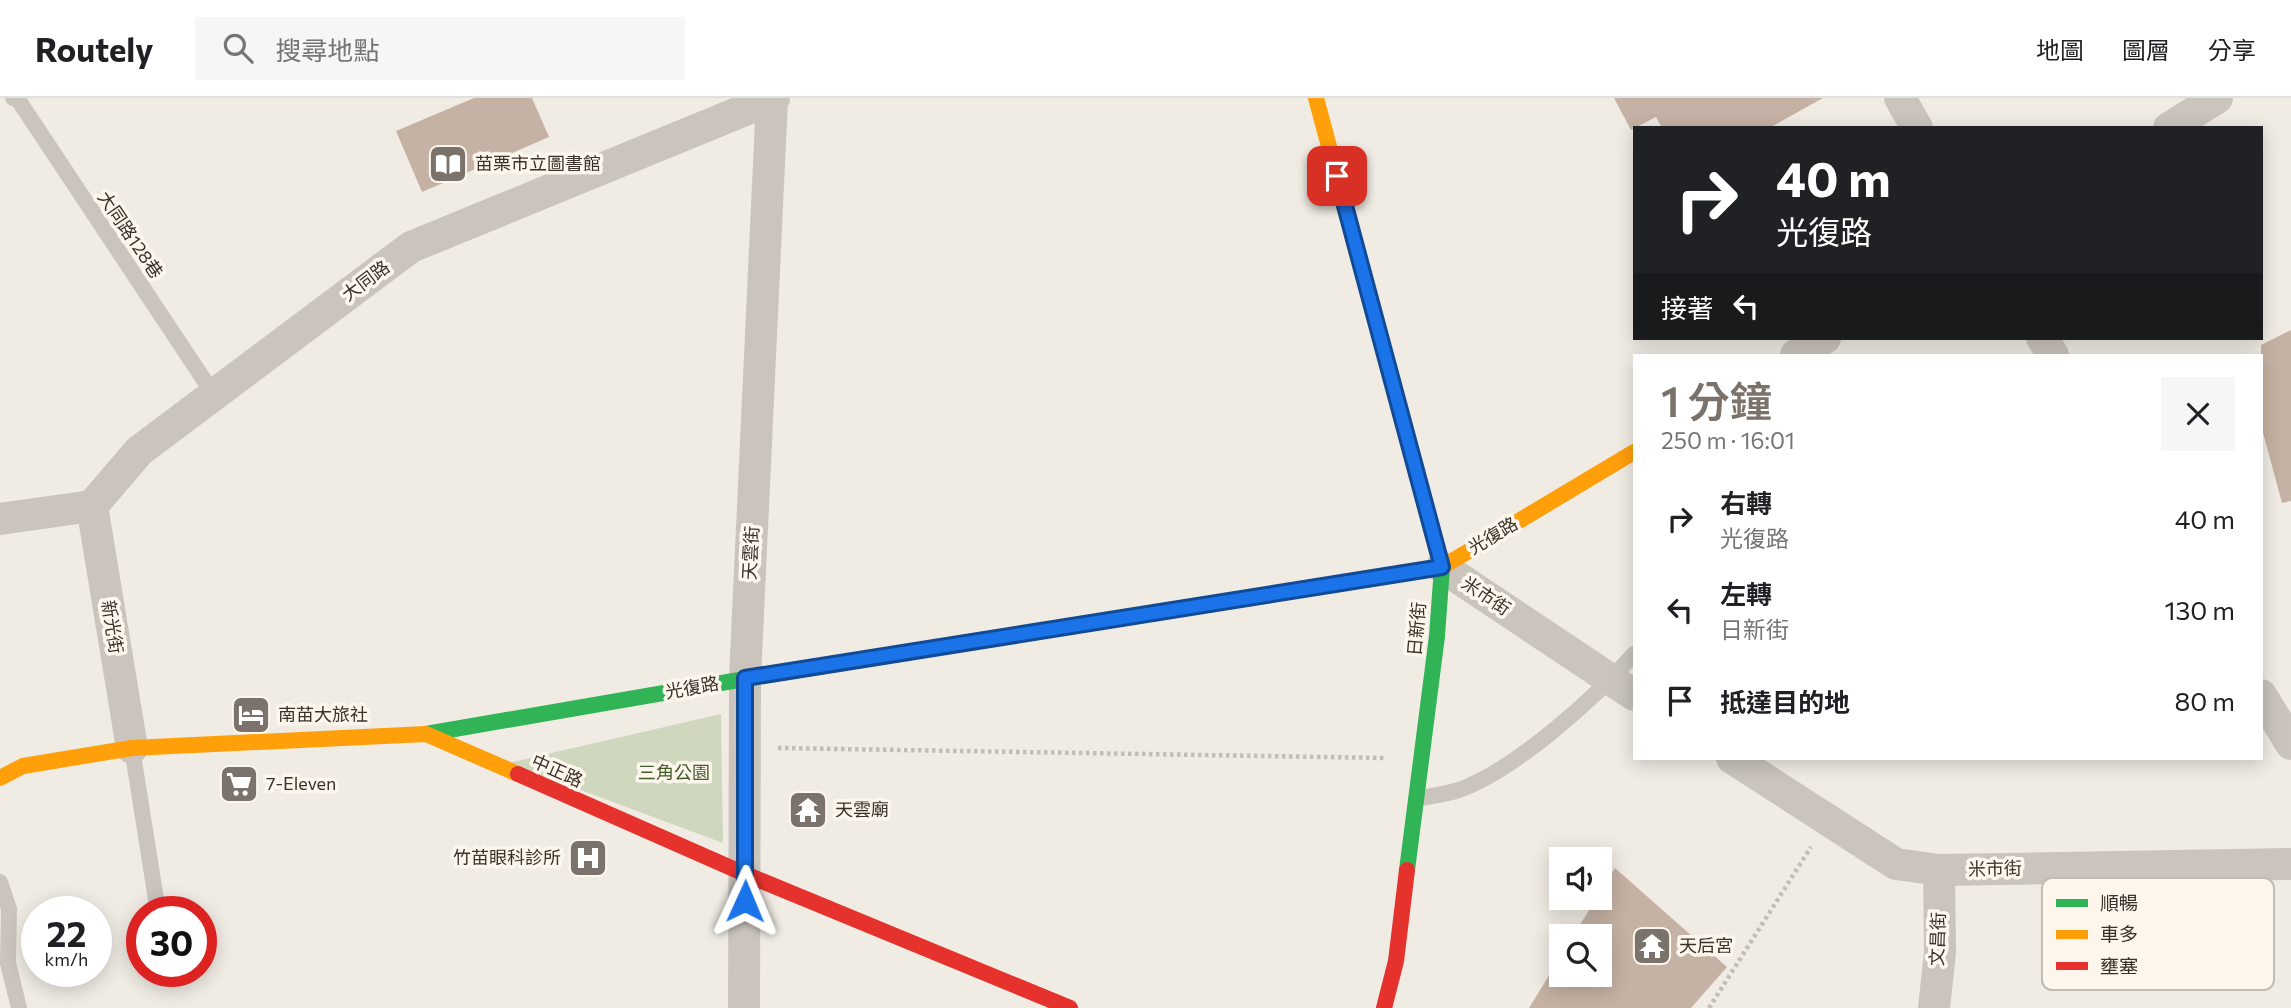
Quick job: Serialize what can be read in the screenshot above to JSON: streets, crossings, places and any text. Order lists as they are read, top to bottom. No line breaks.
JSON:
{"streets":{"street":["大同路","光復路","天雲街","米市街","新光街","日新街","中正路","文昌街"],"lane":["大同路128巷"]},"crossings":[["大同路128巷","大同路"],["大同路","天雲街"],["大同路","新光街"],["光復路","天雲街"],["光復路","米市街"],["光復路","日新街"],["光復路","中正路"],["天雲街","中正路"],["米市街","日新街"],["米市街","文昌街"],["新光街","中正路"]],"parks":["三角公園"],"places":{"library":["苗栗市立圖書館"],"hotel":["南苗大旅社"],"supermarket":["7-Eleven"],"temple":["天雲廟","天后宮"],"hospital":["竹苗眼科診所"]},"legend":["順暢","車多","壅塞"],"page":{"header":"Routely","search":"搜尋地點","nav":["地圖","圖層","分享"],"turn":["40 m","光復路"],"then":"接著","heading":["1 分鐘","250 m · 16:01"],"list":[{"name":"右轉","note":"光復路","value":"40 m"},{"name":"左轉","note":"日新街","value":"130 m"},{"name":"抵達目的地","value":"80 m"}],"speed":"22 km/h","limit":"30"}}
